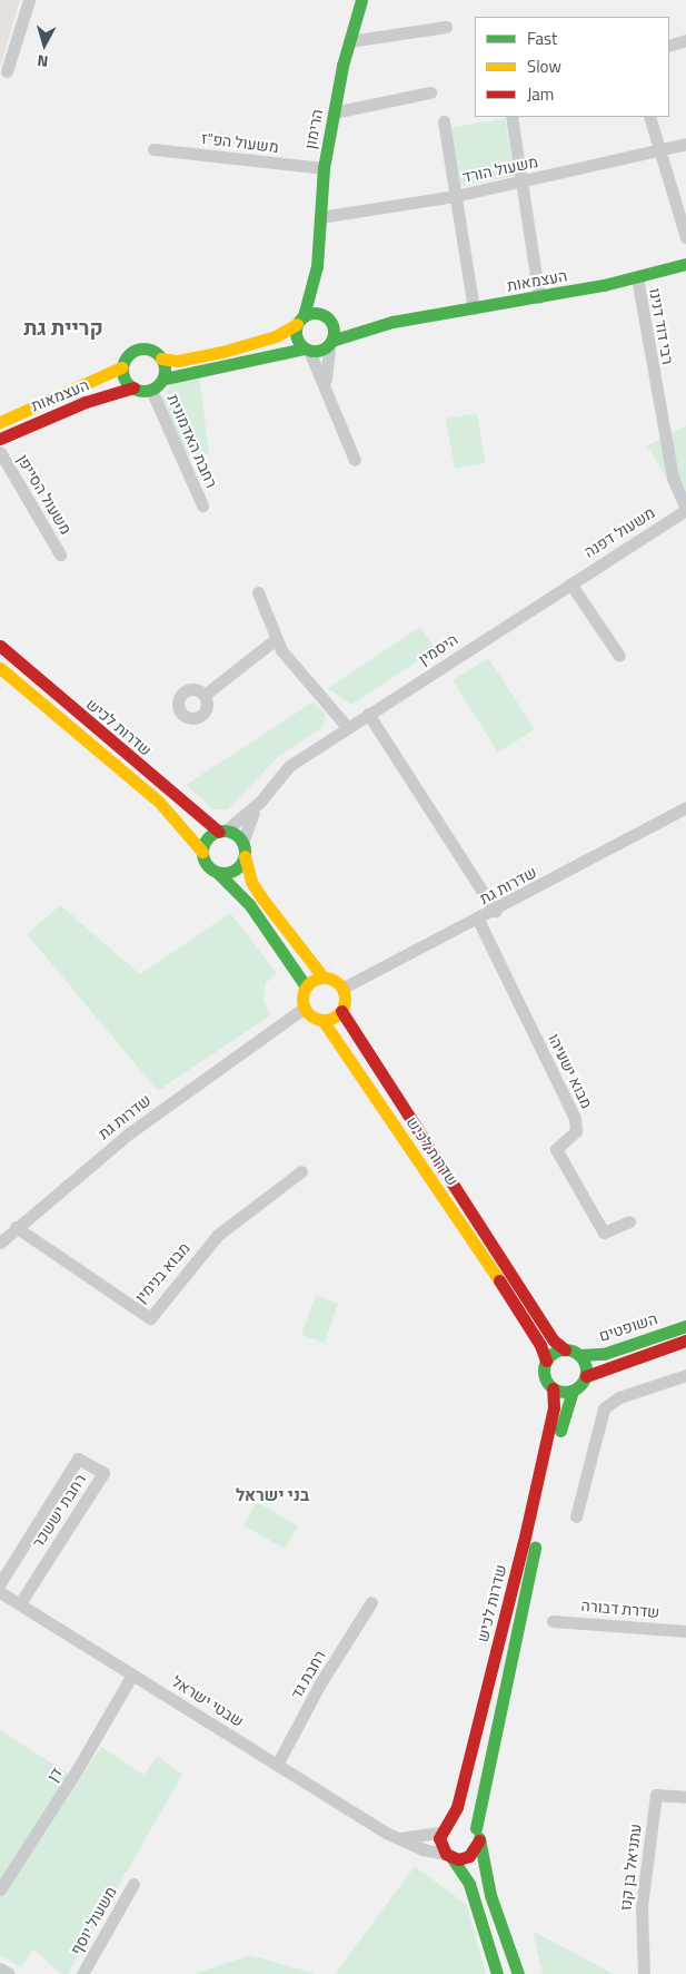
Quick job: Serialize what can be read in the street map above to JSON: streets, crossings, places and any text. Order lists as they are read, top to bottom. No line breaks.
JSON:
{"streets":{"main road":["הרימון","העצמאות","שדרות לכיש","השופטים"],"street":["משעול הפ\"ז","משעול הורד","רבי דוד דנינו","רחבת האדמונית","משעול הסייפן","משעול דפנה","היסמין","שדרות גת","מבוא ישעיהו","מבוא בנימין","רחבת יששכר","שדרת דבורה","רחבת גד","שבטי ישראל","דן","עתניאל בן קנז","משעול יוסף"]},"crossings":[["הרימון","משעול הפ\"ז"],["הרימון","משעול הורד"],["הרימון","העצמאות"],["העצמאות","רבי דוד דנינו"],["העצמאות","רחבת האדמונית"],["רבי דוד דנינו","משעול דפנה"],["משעול דפנה","היסמין"],["היסמין","שדרות לכיש"],["שדרות לכיש","שדרות גת"],["שדרות לכיש","השופטים"],["שדרות לכיש","שבטי ישראל"],["שדרות גת","מבוא ישעיהו"],["שדרות גת","מבוא בנימין"],["רחבת יששכר","שבטי ישראל"],["רחבת גד","שבטי ישראל"],["שבטי ישראל","דן"]],"districts":["קריית גת","בני ישראל"],"legend":["Fast","Slow","Jam"],"north":"bottom"}
